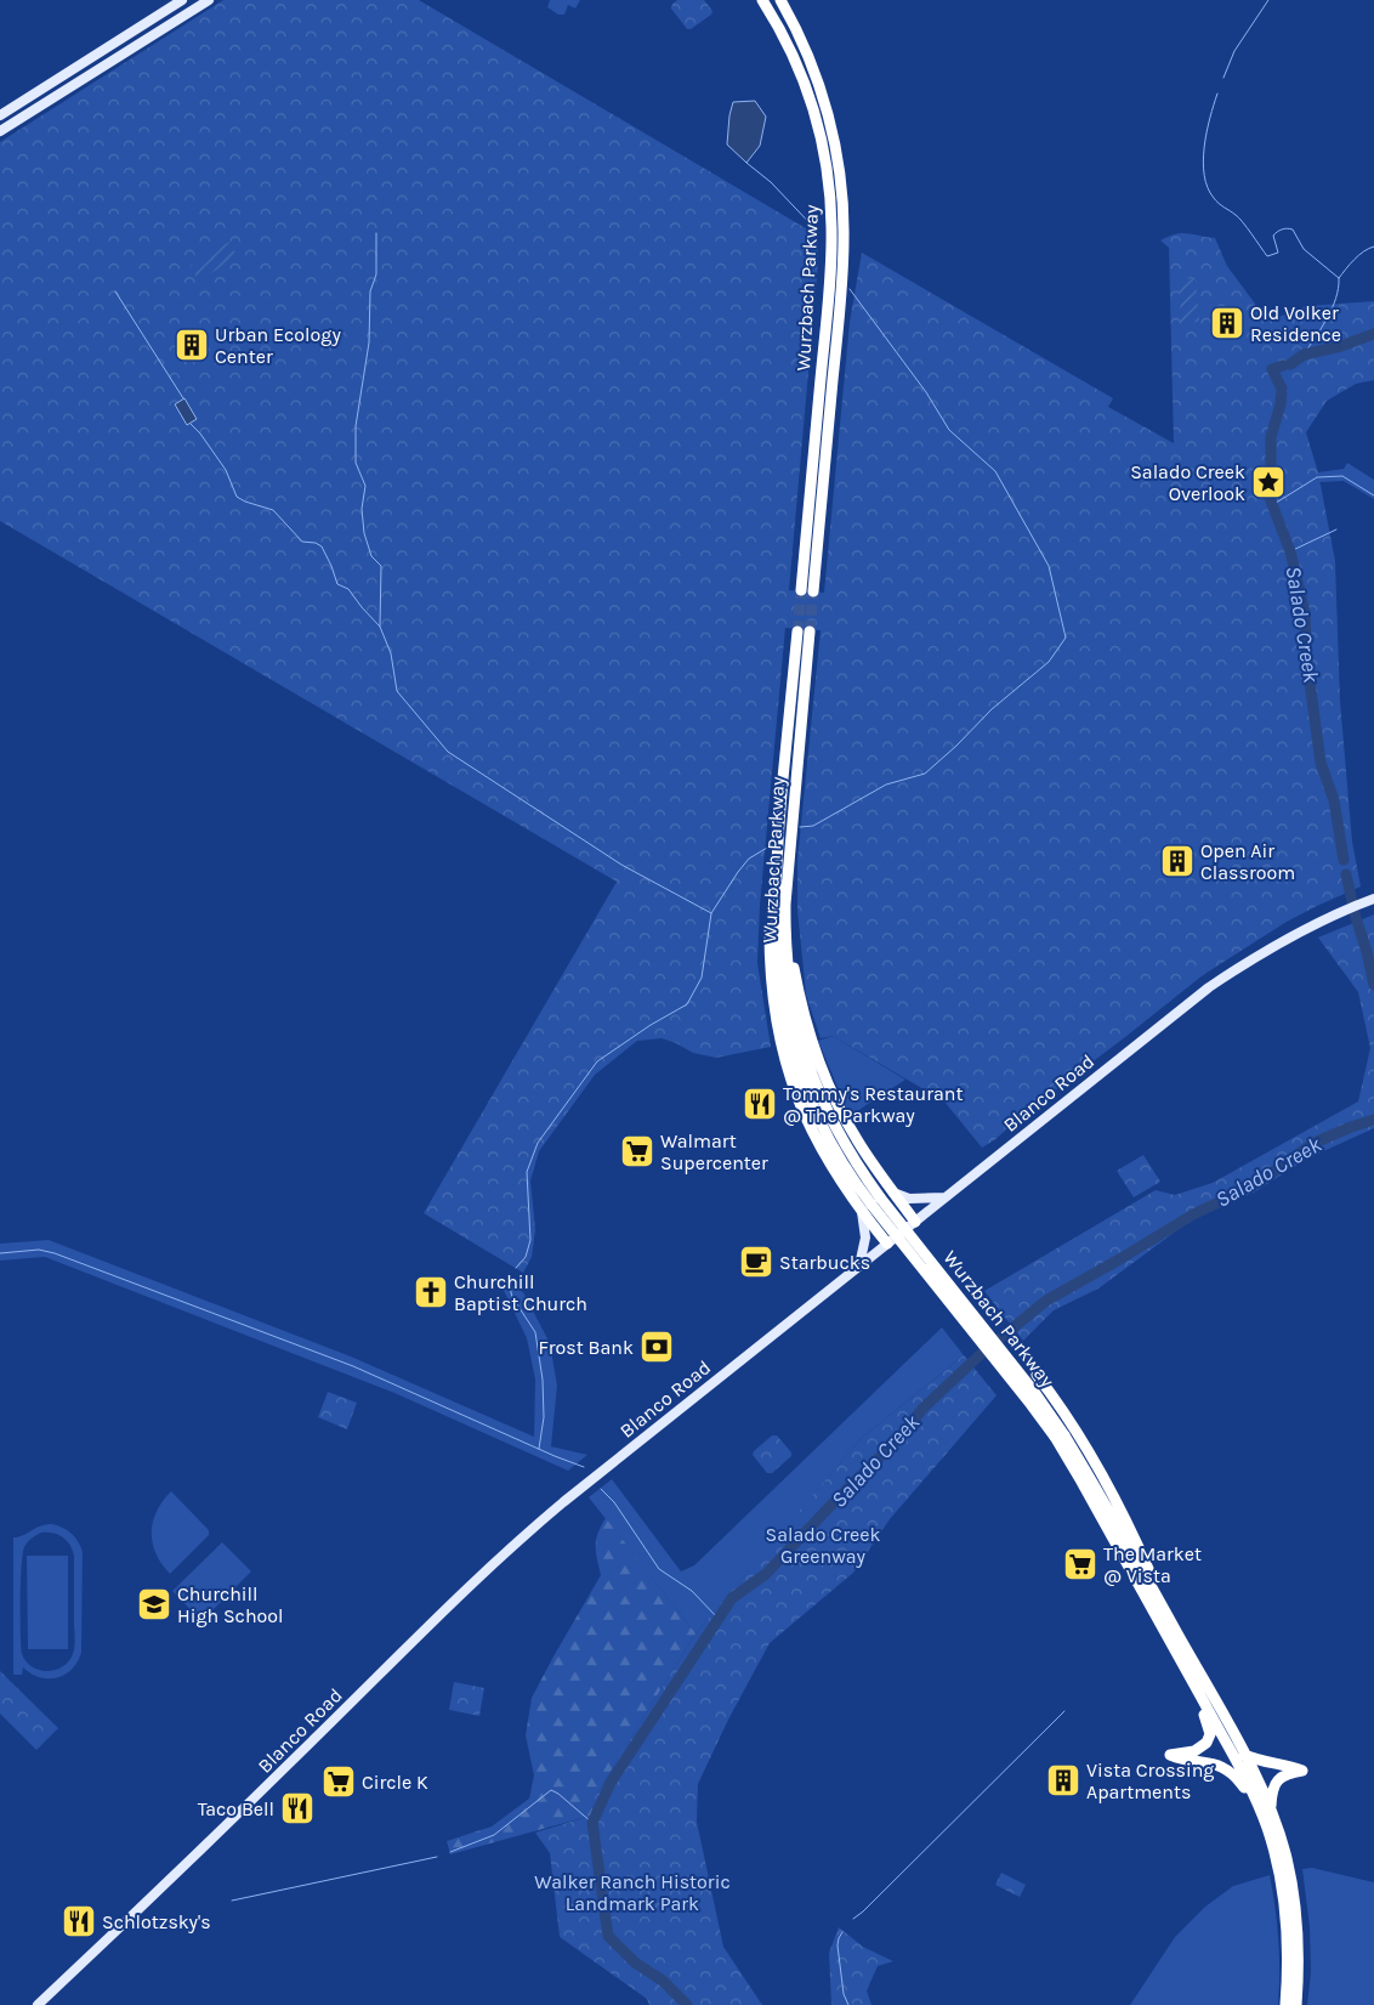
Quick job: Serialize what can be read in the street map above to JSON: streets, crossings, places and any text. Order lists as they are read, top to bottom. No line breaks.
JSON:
{"streets":{"highway":["Wurzbach Parkway"],"main road":["Blanco Road"]},"water":["Salado Creek"],"parks":["Salado Creek Greenway","Walker Ranch Historic Landmark Park"],"places":{"building":["Old Volker Residence","Urban Ecology Center","Open Air Classroom","Vista Crossing Apartments"],"place":["Salado Creek Overlook"],"restaurant":["Tommy's Restaurant @ The Parkway","Taco Bell","Schlotzsky's"],"supermarket":["Walmart Supercenter","The Market @ Vista","Circle K"],"cafe":["Starbucks"],"church":["Churchill Baptist Church"],"bank":["Frost Bank"],"school or university":["Churchill High School"]}}
